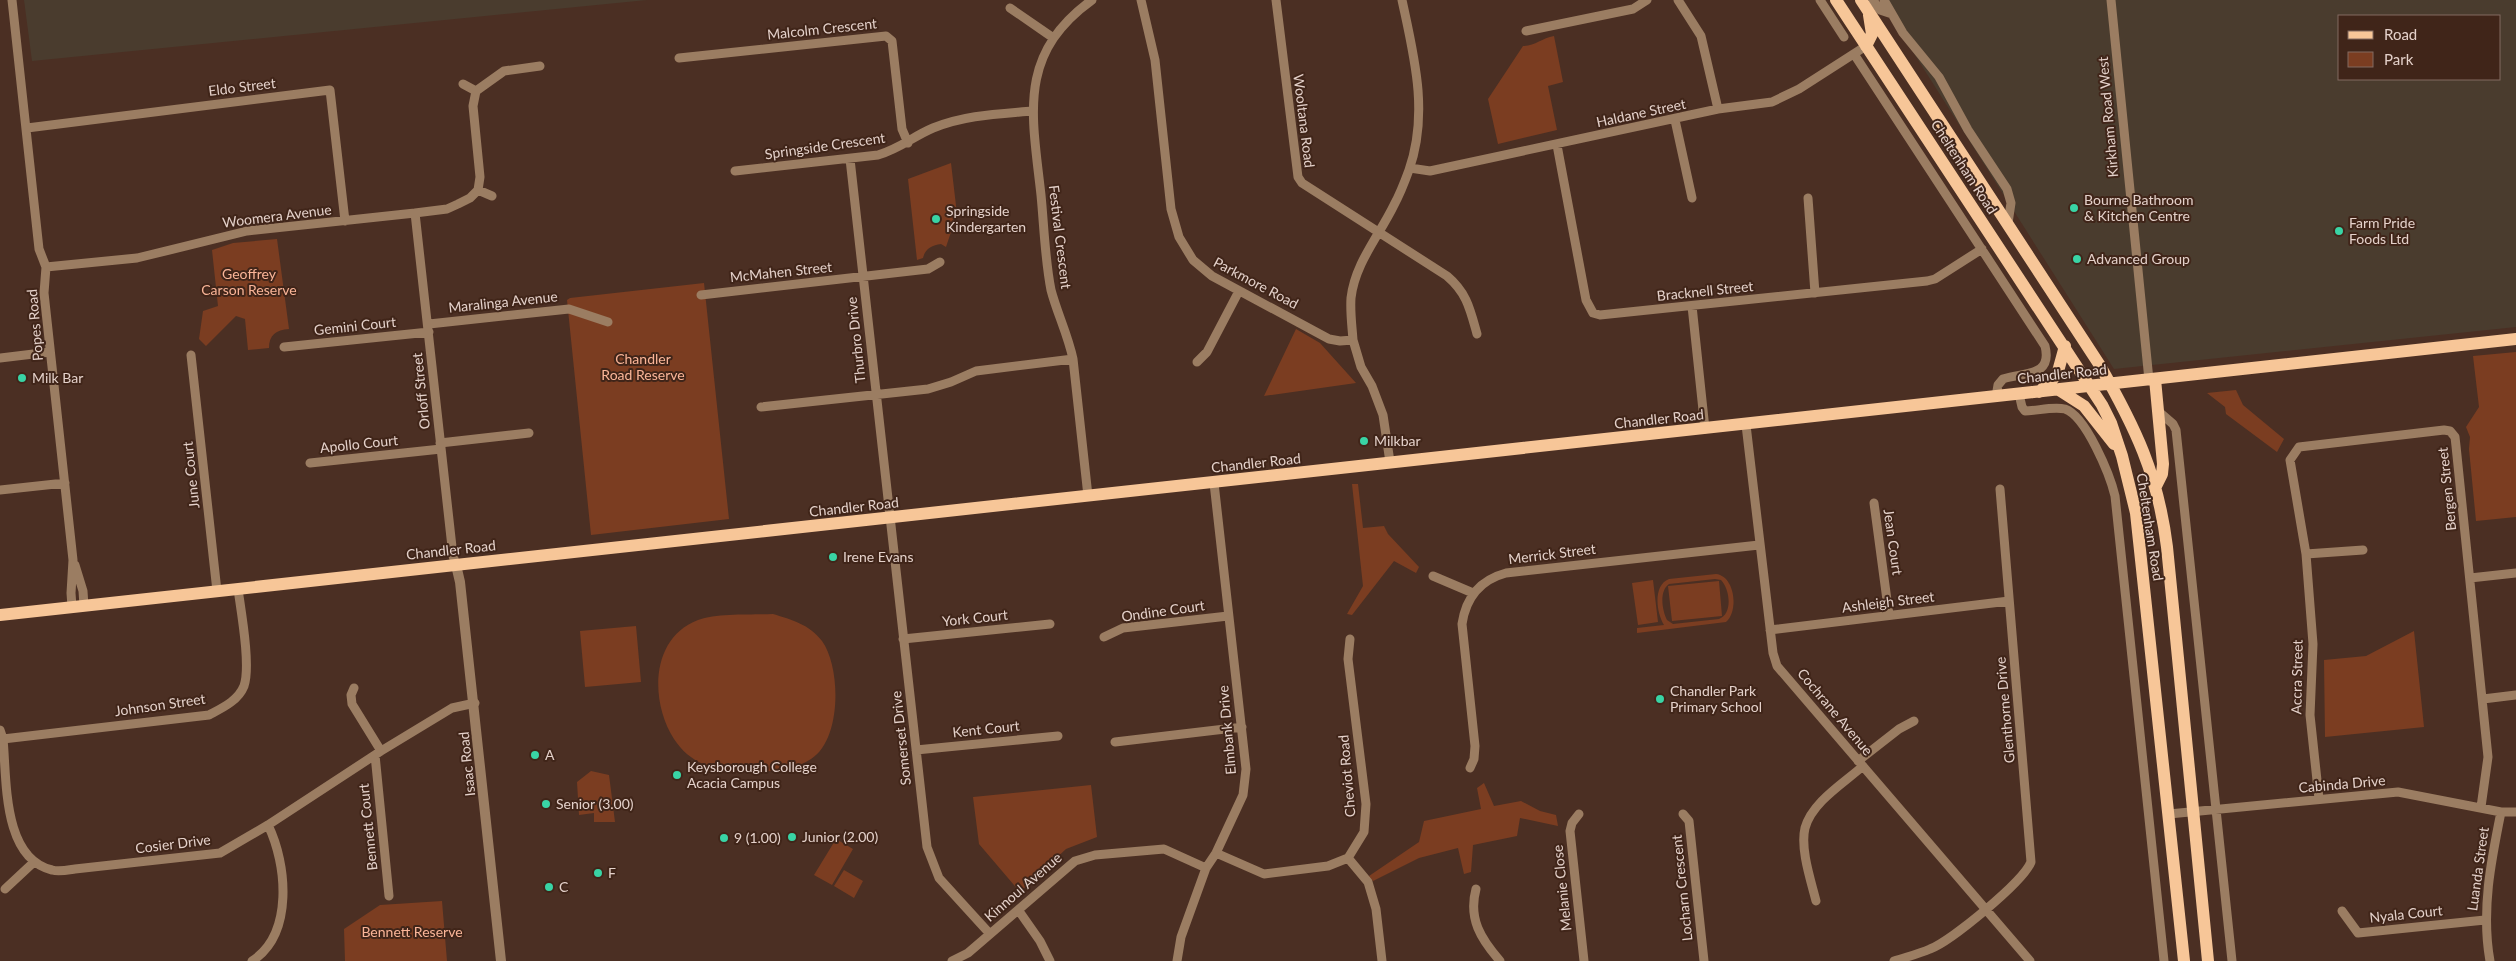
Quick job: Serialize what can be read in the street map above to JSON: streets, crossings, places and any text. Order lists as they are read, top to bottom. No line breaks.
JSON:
{"streets":{"main road":["Cheltenham Road","Chandler Road"],"street":["Malcolm Crescent","Eldo Street","Haldane Street","Kirkham Road West","Wooltana Road","Springside Crescent","Woomera Avenue","Festival Crescent","McMahen Street","Parkmore Road","Bracknell Street","Maralinga Avenue","Popes Road","Gemini Court","Thurbro Drive","Orloff Street","Apollo Court","June Court","Bergen Street","Jean Court","Merrick Street","Ashleigh Street","Ondine Court","York Court","Accra Street","Johnson Street","Glenthorne Drive","Cochrane Avenue","Kent Court","Elmbank Drive","Somerset Drive","Isaac Road","Cheviot Road","Cabinda Drive","Bennett Court","Cosier Drive","Luanda Street","Kinnoul Avenue","Melanie Close","Locharn Crescent","Nyala Court"]},"crossings":[["Malcolm Crescent","Springside Crescent"],["Eldo Street","Woomera Avenue"],["Eldo Street","Popes Road"],["Haldane Street","Cheltenham Road"],["Haldane Street","Bracknell Street"],["Kirkham Road West","Chandler Road"],["Springside Crescent","Festival Crescent"],["Springside Crescent","Thurbro Drive"],["Cheltenham Road","Chandler Road"],["Cheltenham Road","Cabinda Drive"],["Woomera Avenue","Popes Road"],["Woomera Avenue","Orloff Street"],["Festival Crescent","Chandler Road"],["McMahen Street","Thurbro Drive"],["Maralinga Avenue","Gemini Court"],["Maralinga Avenue","Orloff Street"],["Popes Road","Chandler Road"],["Gemini Court","Orloff Street"],["Thurbro Drive","Chandler Road"],["Thurbro Drive","Somerset Drive"],["Chandler Road","Orloff Street"],["Chandler Road","June Court"],["Chandler Road","Johnson Street"],["Chandler Road","Cochrane Avenue"],["Chandler Road","Elmbank Drive"],["Chandler Road","Somerset Drive"],["Chandler Road","Isaac Road"],["Orloff Street","Apollo Court"],["Orloff Street","Isaac Road"],["Bergen Street","Accra Street"],["Bergen Street","Cabinda Drive"],["Jean Court","Ashleigh Street"],["Merrick Street","Cochrane Avenue"],["Ashleigh Street","Glenthorne Drive"],["Ashleigh Street","Cochrane Avenue"],["Ondine Court","Elmbank Drive"],["York Court","Somerset Drive"],["Accra Street","Cabinda Drive"],["Glenthorne Drive","Cochrane Avenue"],["Kent Court","Somerset Drive"],["Elmbank Drive","Kinnoul Avenue"],["Somerset Drive","Kinnoul Avenue"],["Isaac Road","Cosier Drive"],["Cabinda Drive","Luanda Street"],["Bennett Court","Cosier Drive"],["Luanda Street","Nyala Court"]],"parks":["Geoffrey Carson Reserve","Chandler Road Reserve","Bennett Reserve"],"places":["Bourne Bathroom & Kitchen Centre","Springside Kindergarten","Farm Pride Foods Ltd","Advanced Group","Milk Bar","Milkbar","Irene Evans","Chandler Park Primary School","A","Keysborough College Acacia Campus","Senior (3.00)","Junior (2.00)","9 (1.00)","F","C"],"legend":["Road","Park"]}
